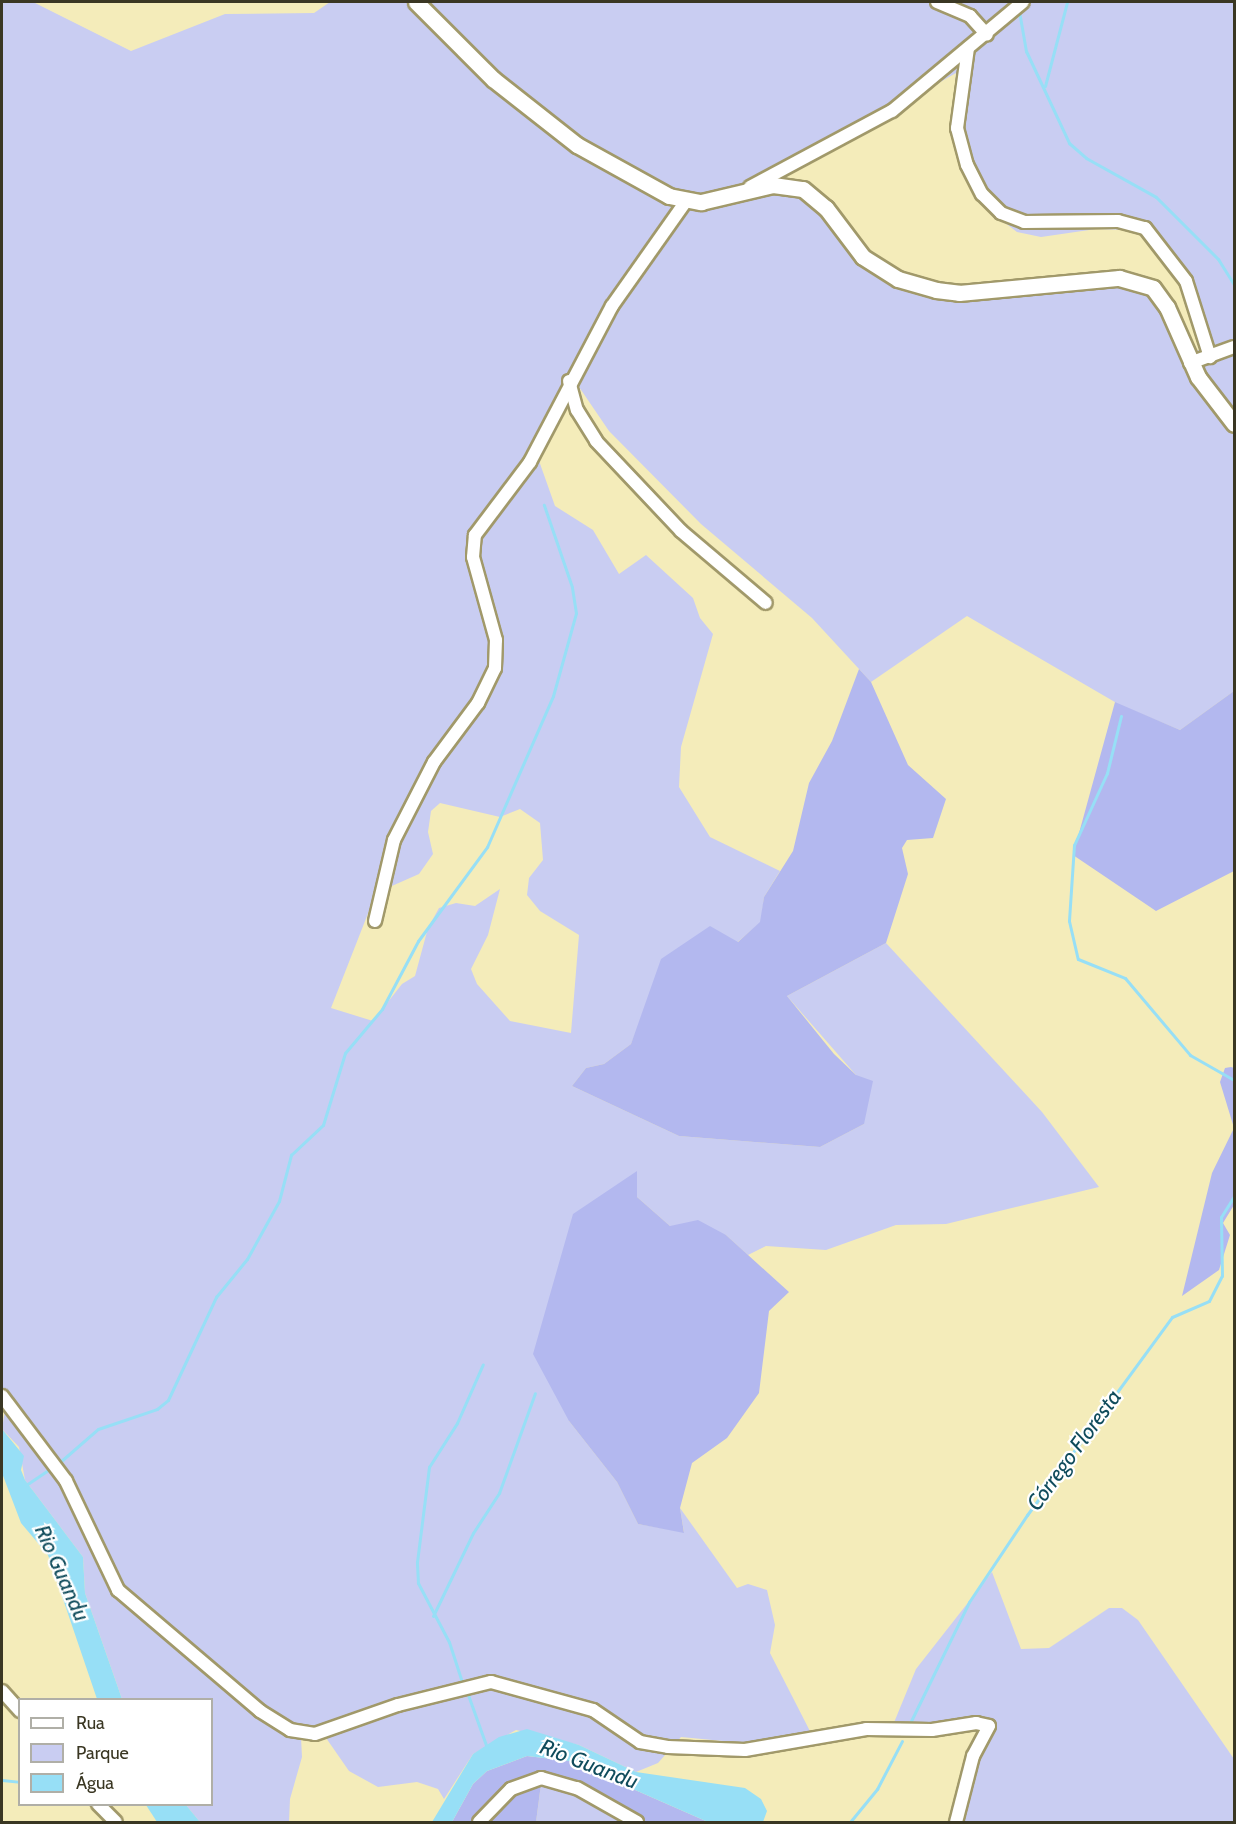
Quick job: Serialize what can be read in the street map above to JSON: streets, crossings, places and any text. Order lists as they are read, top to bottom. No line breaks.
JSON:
{"water":["Córrego Floresta","Rio Guandu"],"legend":["Rua","Parque","Água"]}
